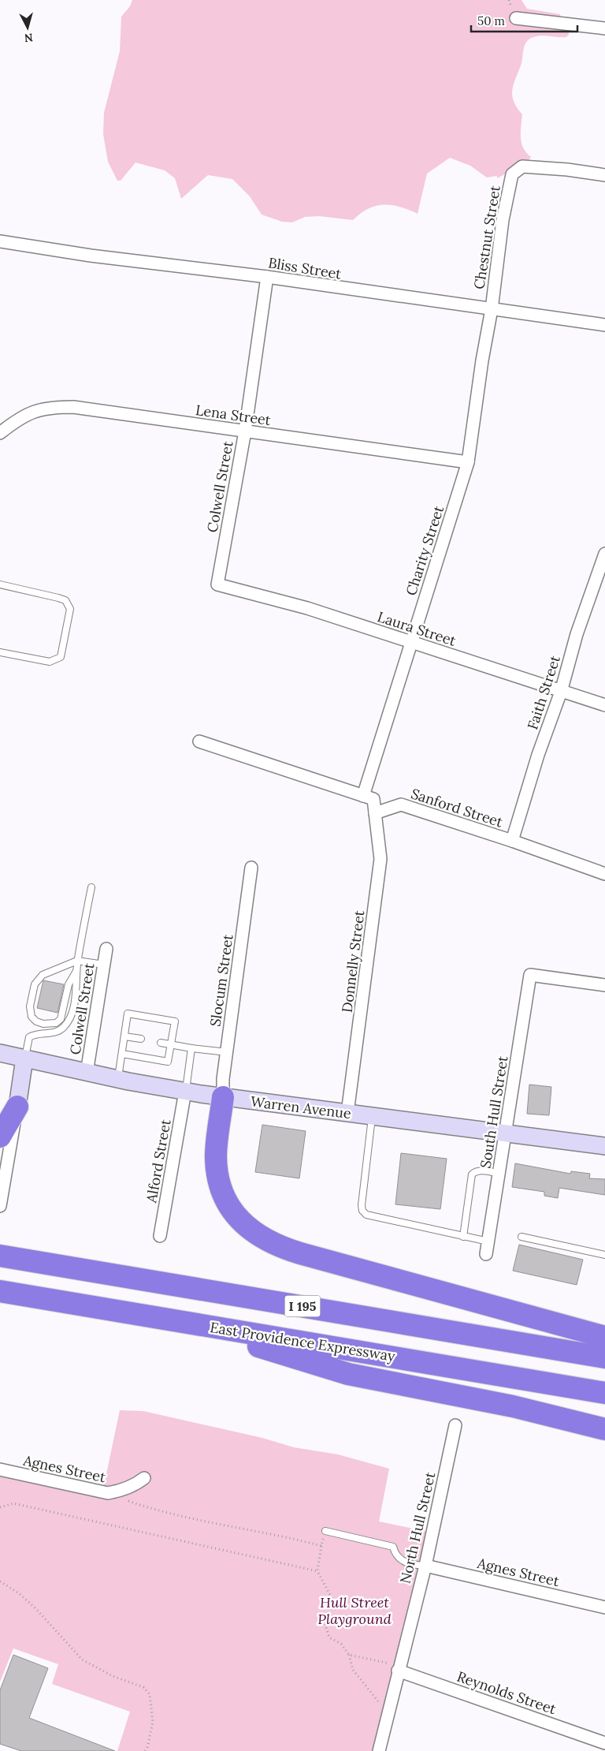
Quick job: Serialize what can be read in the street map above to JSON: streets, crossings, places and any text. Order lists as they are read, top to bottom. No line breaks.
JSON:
{"streets":{"highway":["I 195","East Providence Expressway"],"main road":["Warren Avenue"],"street":["Chestnut Street","Bliss Street","Lena Street","Colwell Street","Charity Street","Laura Street","Faith Street","Sanford Street","Donnelly Street","Slocum Street","South Hull Street","Alford Street","Agnes Street","North Hull Street","Reynolds Street"]},"crossings":[["Chestnut Street","Bliss Street"],["Chestnut Street","Charity Street"],["Bliss Street","Colwell Street"],["Bliss Street","Charity Street"],["Lena Street","Colwell Street"],["Lena Street","Charity Street"],["Colwell Street","Laura Street"],["Colwell Street","Warren Avenue"],["Charity Street","Laura Street"],["Laura Street","Faith Street"],["Faith Street","Sanford Street"],["Sanford Street","Donnelly Street"],["Donnelly Street","Warren Avenue"],["Slocum Street","Warren Avenue"],["Warren Avenue","South Hull Street"],["Warren Avenue","Alford Street"],["Agnes Street","North Hull Street"],["North Hull Street","Reynolds Street"]],"parks":["Hull Street Playground"],"scale_bar":"50 m","north":"bottom"}
